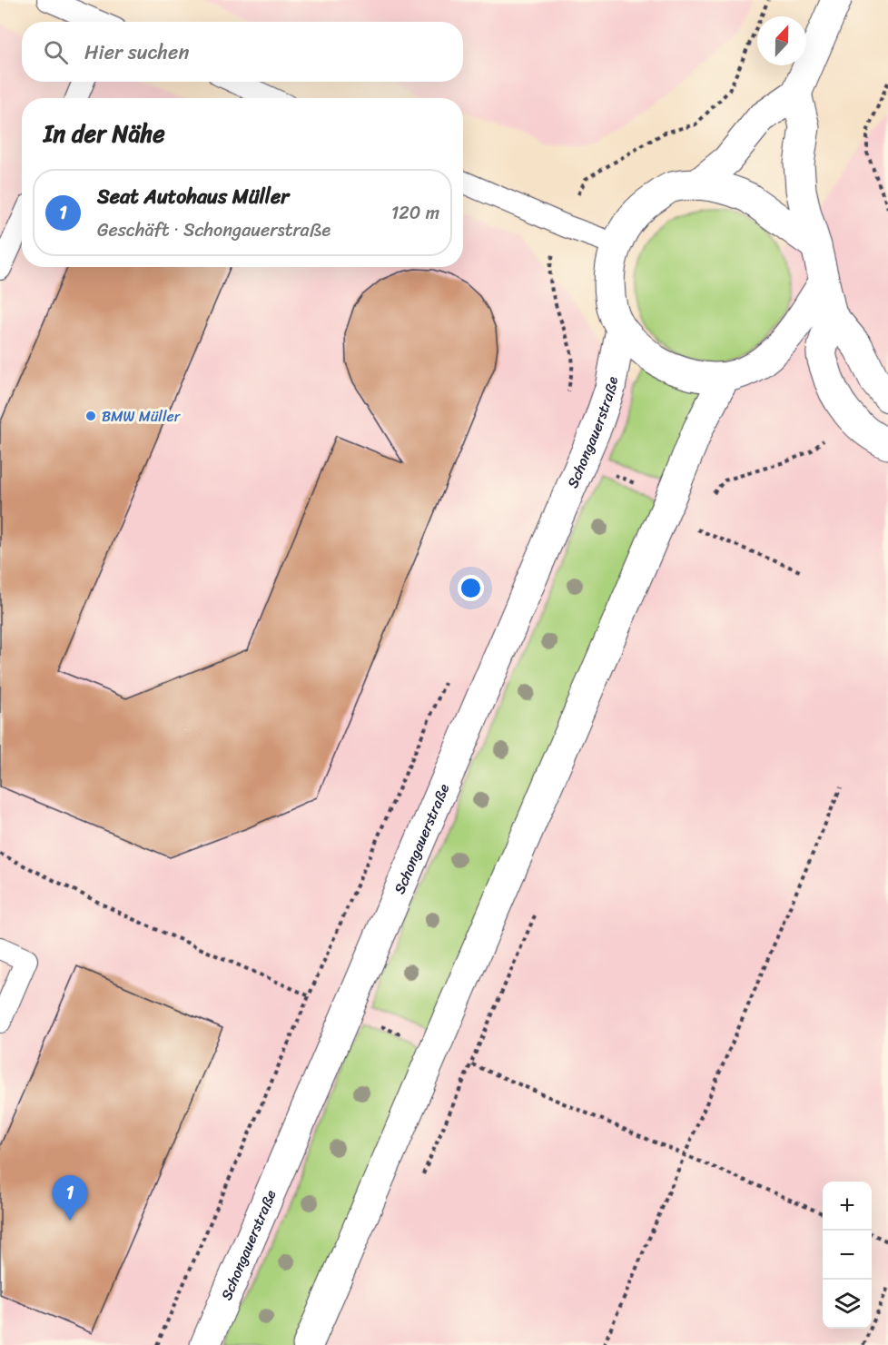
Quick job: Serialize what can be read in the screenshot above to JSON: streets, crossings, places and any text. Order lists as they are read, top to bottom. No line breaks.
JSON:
{"streets":{"street":["Schongauerstraße"]},"places":["BMW Müller"],"north":"top","page":{"search":"Hier suchen","heading":"In der Nähe","list":[{"mark":"1","name":"Seat Autohaus Müller","note":"Geschäft · Schongauerstraße","value":"120 m"}],"pins":"1","map_buttons":["+","−"]}}
